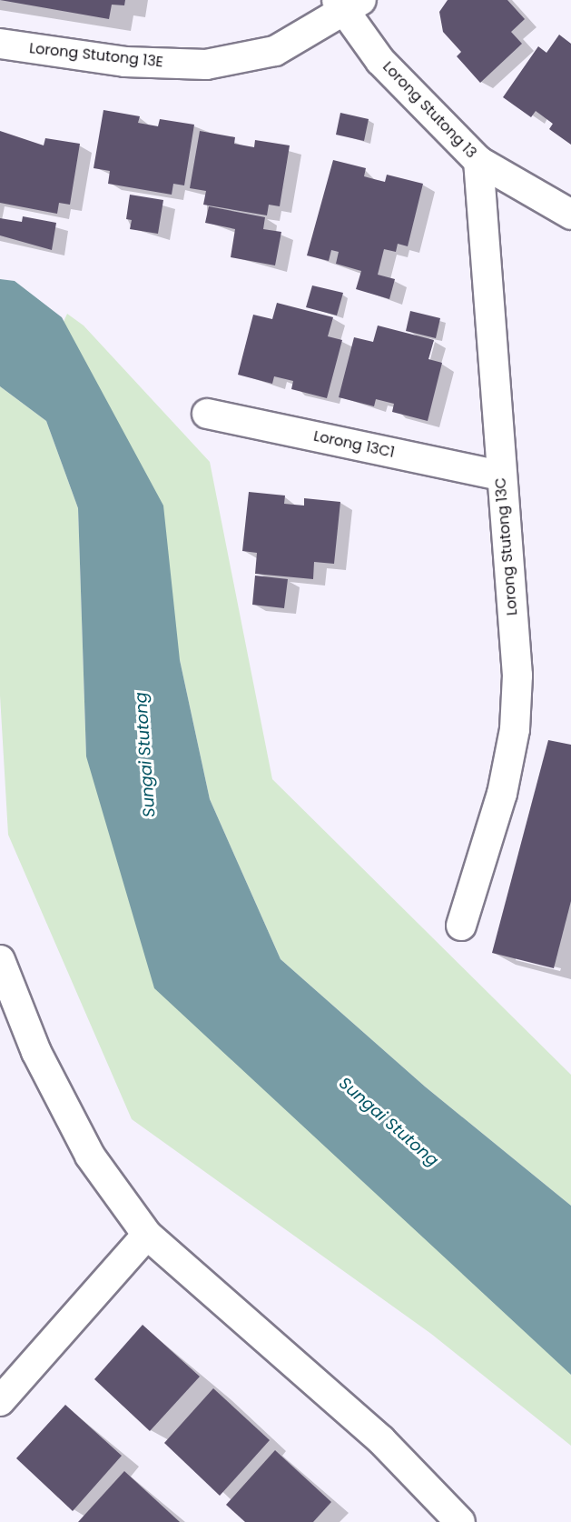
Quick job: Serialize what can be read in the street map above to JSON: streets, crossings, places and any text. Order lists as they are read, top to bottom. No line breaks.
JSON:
{"streets":{"street":["Lorong Stutong 13E","Lorong Stutong 13","Lorong 13C1","Lorong Stutong 13C"]},"crossings":[["Lorong Stutong 13E","Lorong Stutong 13"],["Lorong Stutong 13","Lorong Stutong 13C"],["Lorong 13C1","Lorong Stutong 13C"]],"water":["Sungai Stutong"]}
